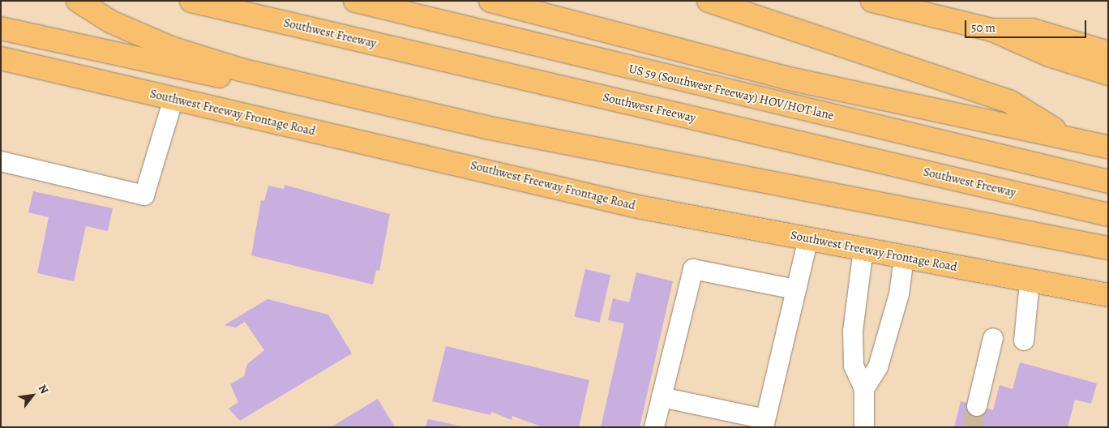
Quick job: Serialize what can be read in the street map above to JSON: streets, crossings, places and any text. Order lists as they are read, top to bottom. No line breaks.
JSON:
{"streets":{"main road":["Southwest Freeway","US 59 (Southwest Freeway) HOV/HOT lane","Southwest Freeway Frontage Road"]},"scale_bar":"50 m","north":"top right"}
